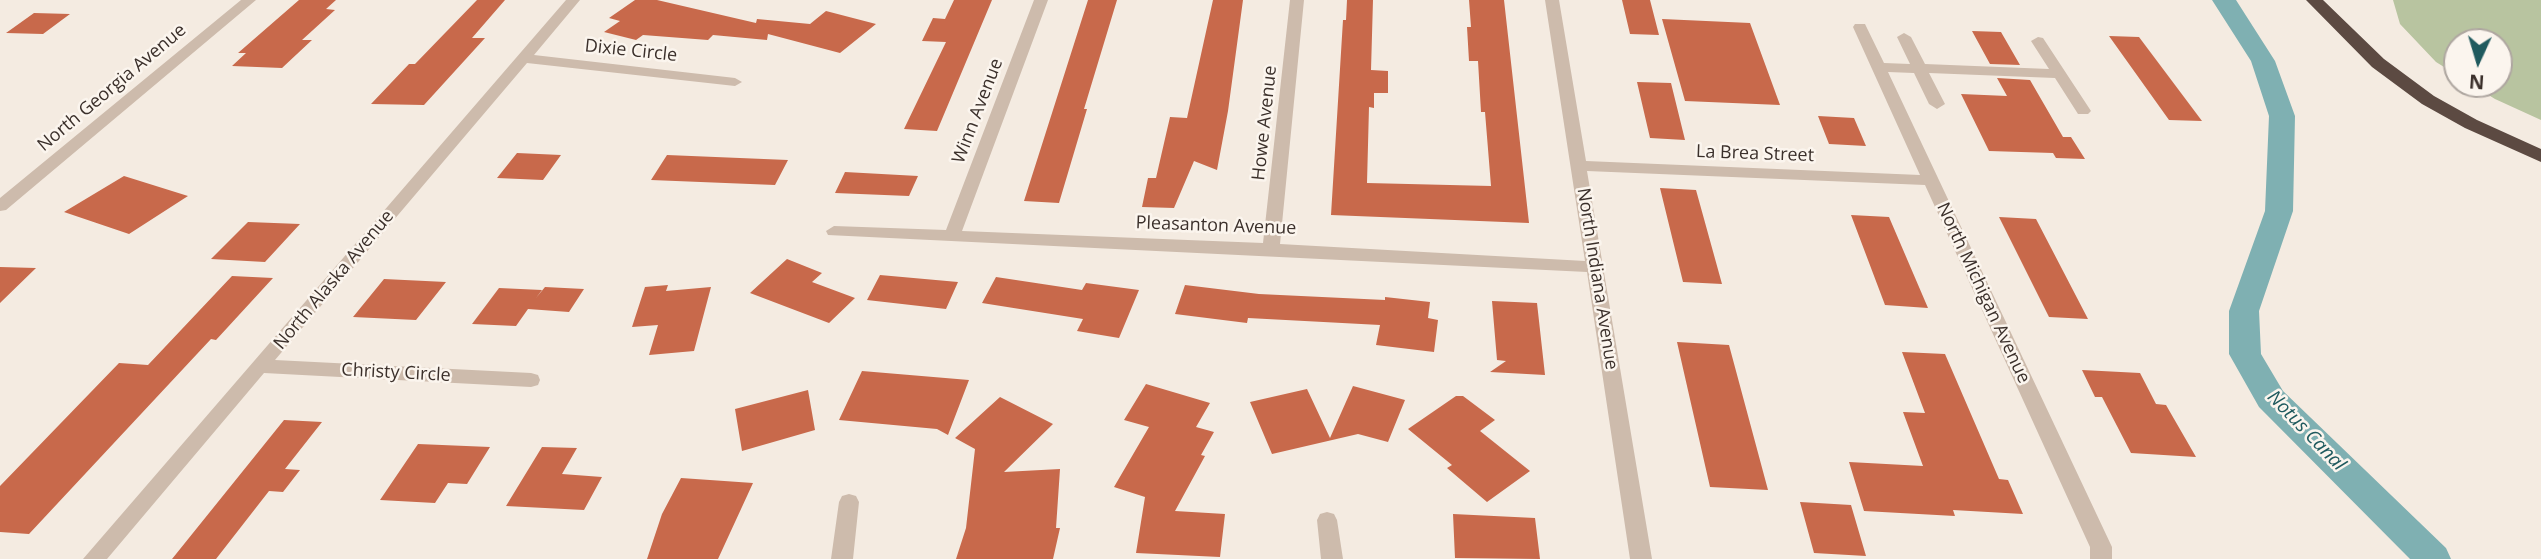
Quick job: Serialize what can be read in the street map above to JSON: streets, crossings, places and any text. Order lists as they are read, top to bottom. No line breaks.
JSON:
{"streets":{"street":["Dixie Circle","North Georgia Avenue","Winn Avenue","Howe Avenue","La Brea Street","Pleasanton Avenue","North Indiana Avenue","North Alaska Avenue","North Michigan Avenue","Christy Circle"]},"crossings":[["Dixie Circle","North Alaska Avenue"],["Winn Avenue","Pleasanton Avenue"],["Howe Avenue","Pleasanton Avenue"],["La Brea Street","North Indiana Avenue"],["La Brea Street","North Michigan Avenue"],["Pleasanton Avenue","North Indiana Avenue"],["North Alaska Avenue","Christy Circle"]],"water":["Notus Canal"],"north":"bottom"}
